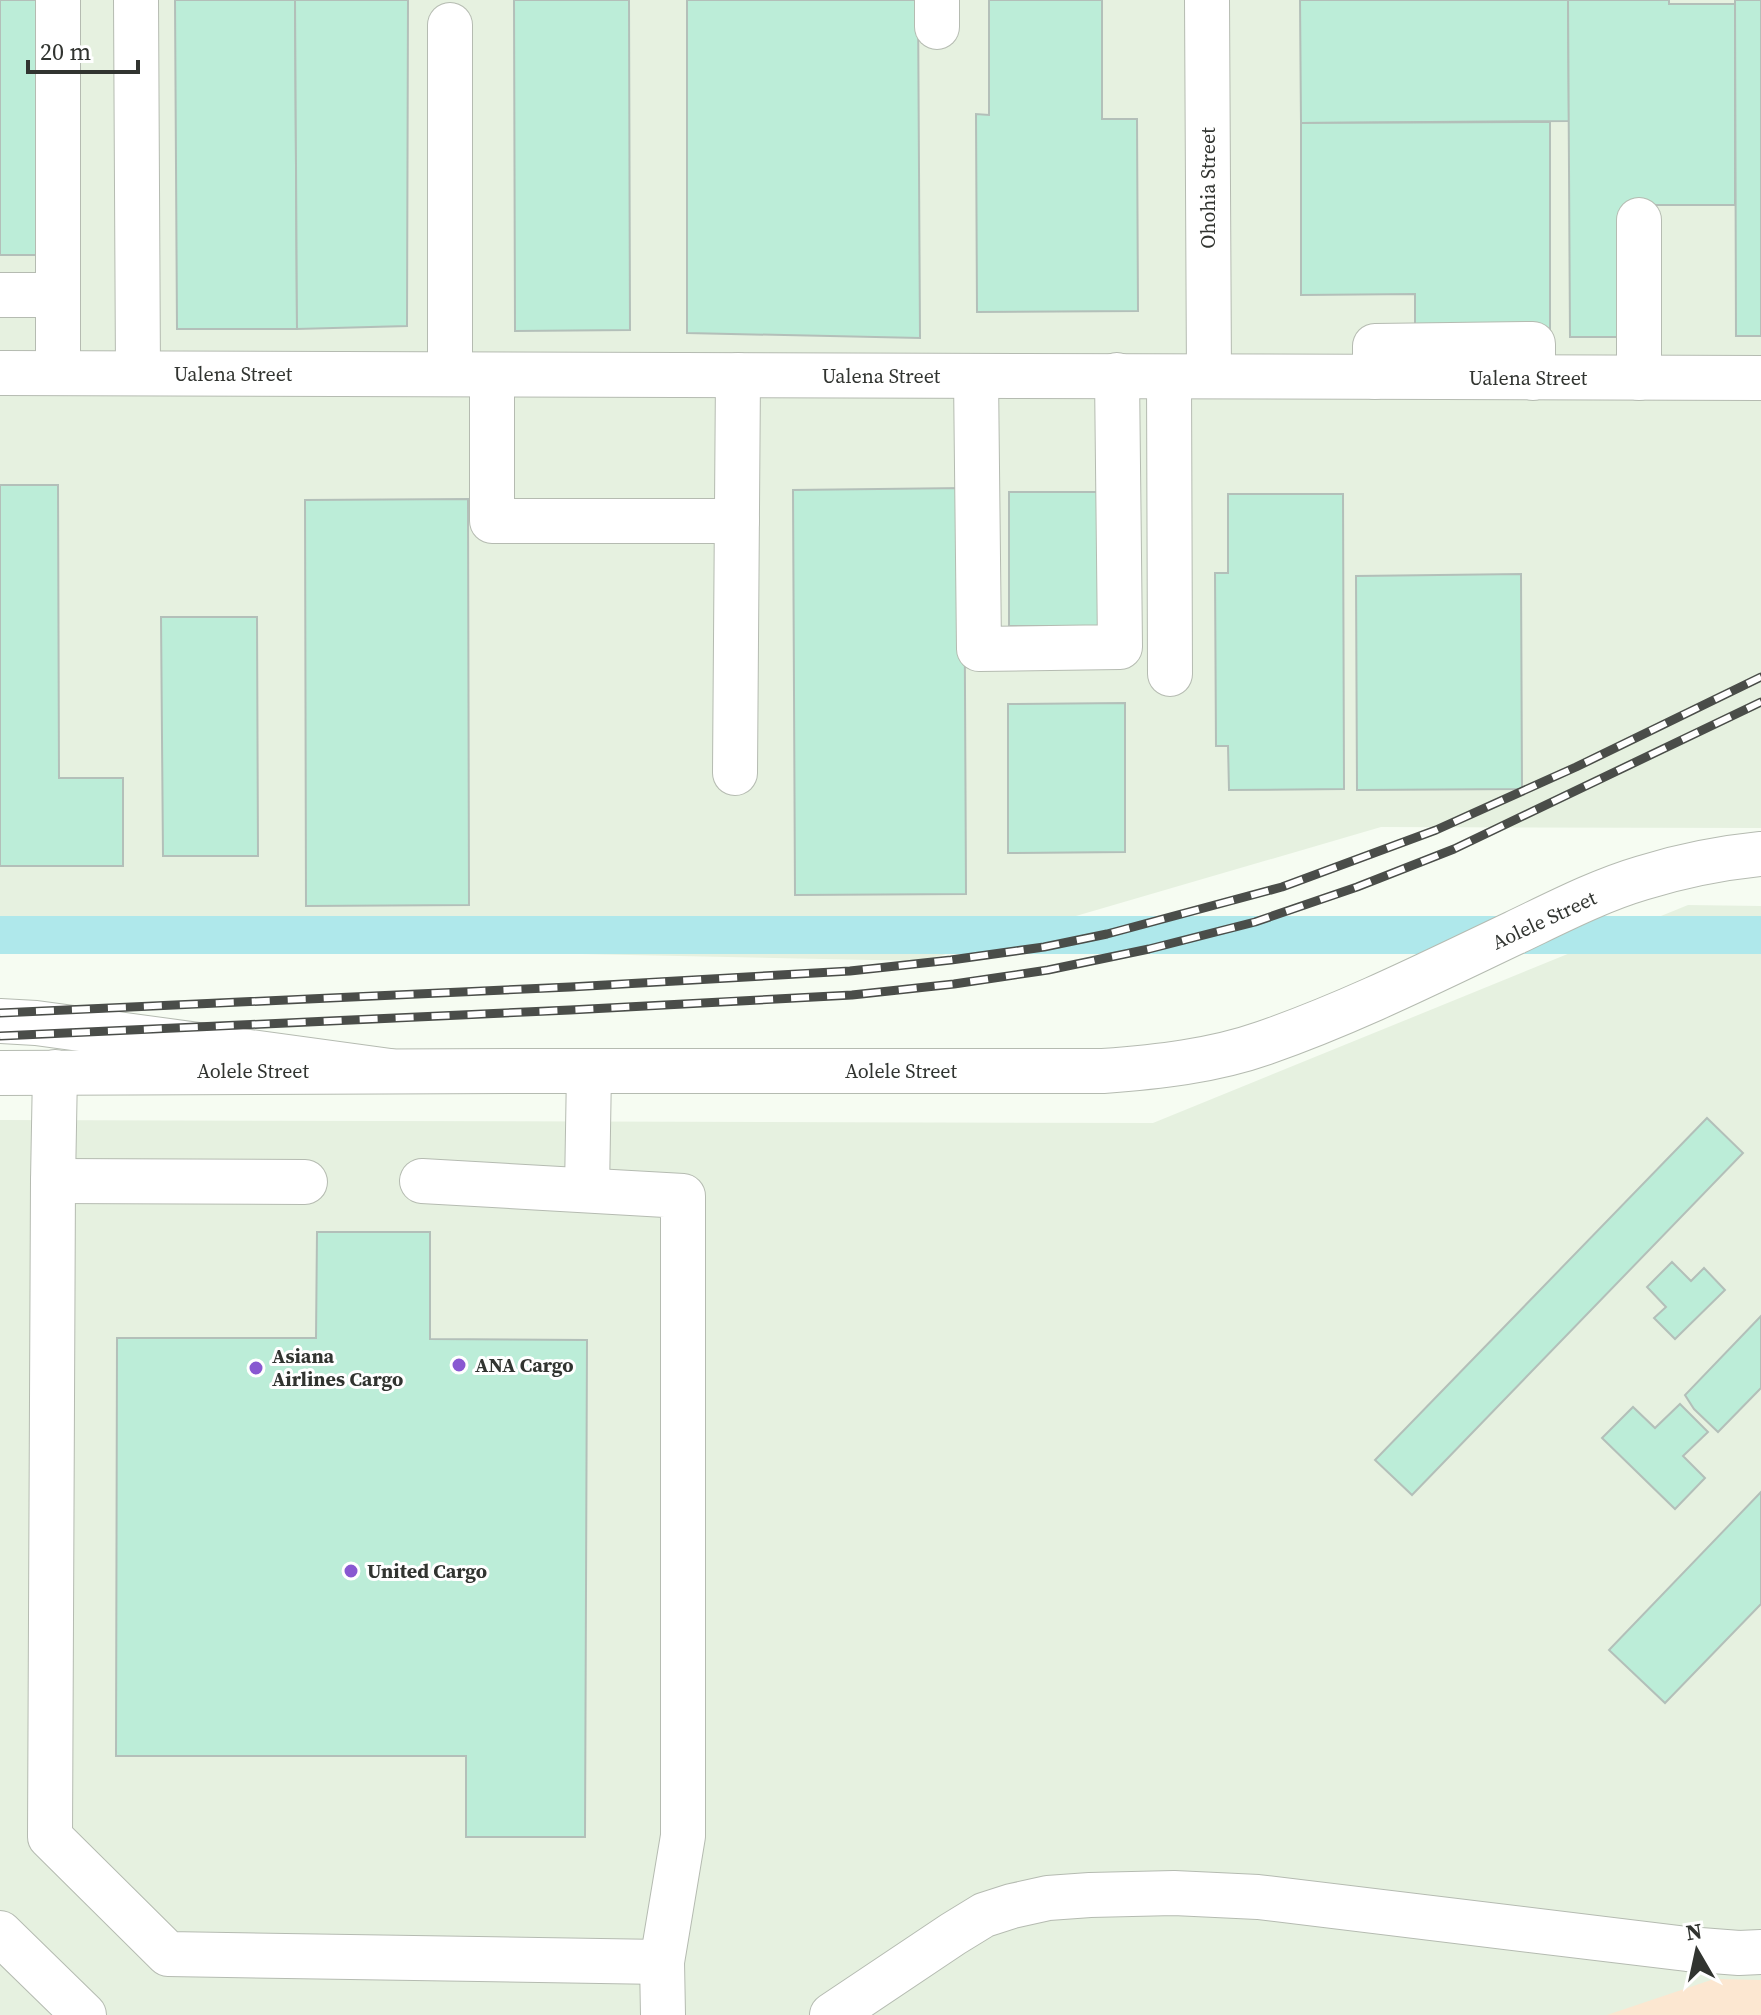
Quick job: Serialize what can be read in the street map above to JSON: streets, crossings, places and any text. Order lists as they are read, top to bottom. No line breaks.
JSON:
{"streets":{"main road":["Ohohia Street","Ualena Street","Aolele Street"]},"crossings":[["Ohohia Street","Ualena Street"]],"places":["ANA Cargo","Asiana Airlines Cargo","United Cargo"],"scale_bar":"20 m","north":"top"}
